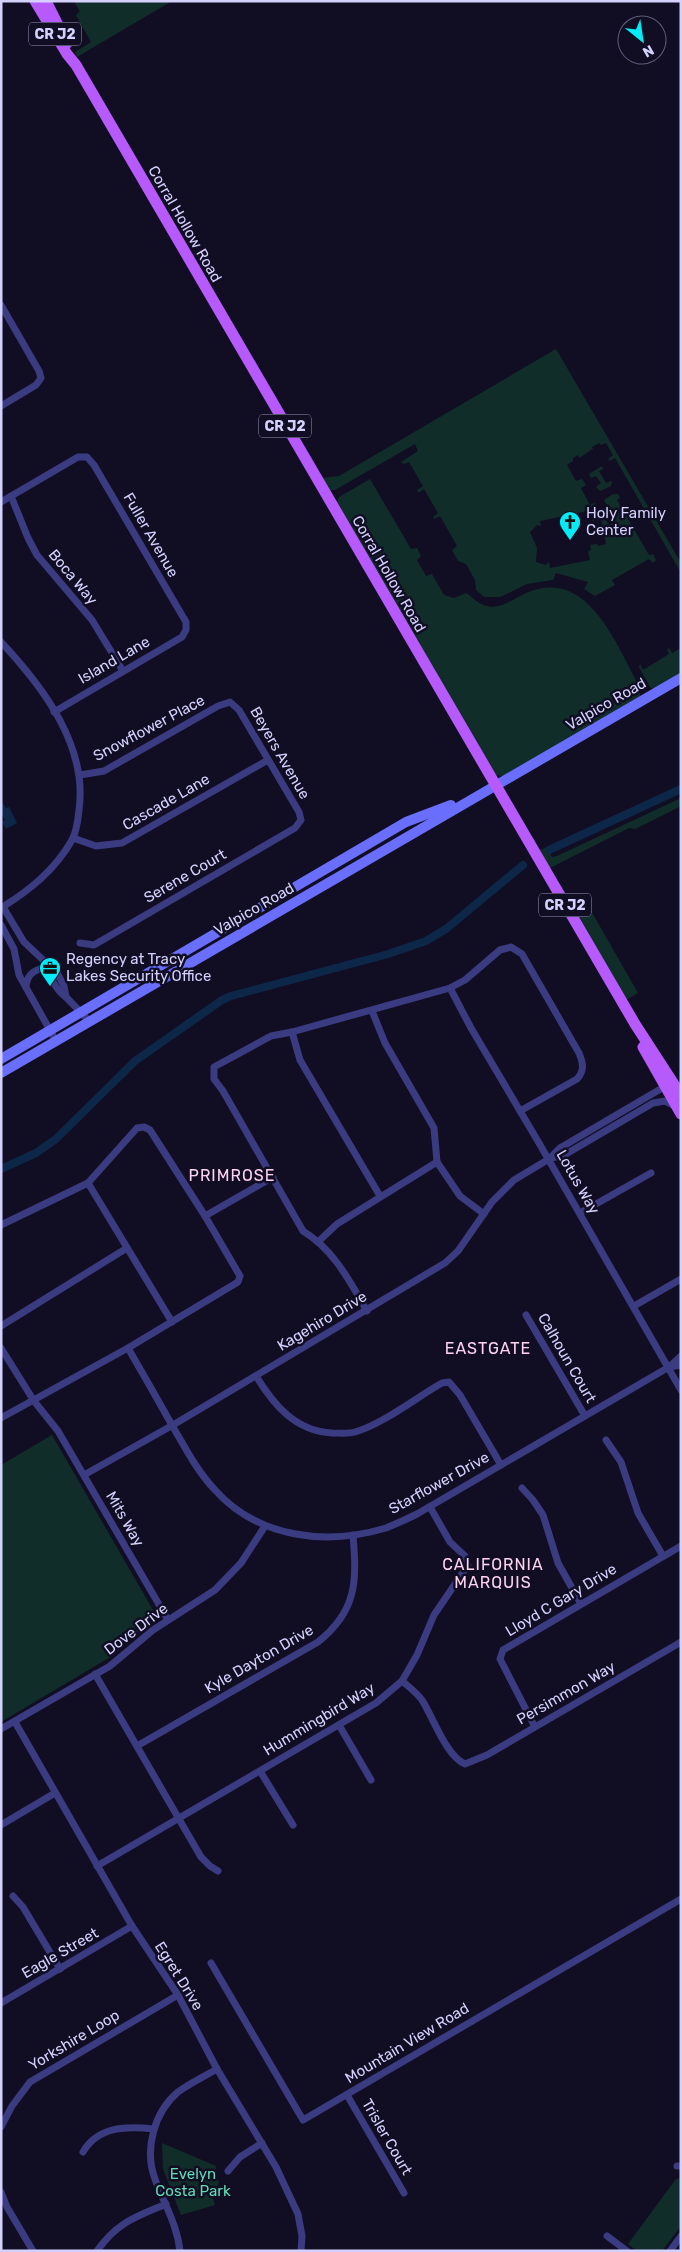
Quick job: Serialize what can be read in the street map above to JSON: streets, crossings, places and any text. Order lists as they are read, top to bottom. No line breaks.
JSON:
{"streets":{"main road":["CR J2","Corral Hollow Road","Valpico Road"],"street":["Fuller Avenue","Boca Way","Island Lane","Snowflower Place","Beyers Avenue","Cascade Lane","Serene Court","Lotus Way","Kagehiro Drive","Calhoun Court","Starflower Drive","Mits Way","Lloyd C Gary Drive","Dove Drive","Kyle Dayton Drive","Persimmon Way","Hummingbird Way","Eagle Street","Egret Drive","Yorkshire Loop","Mountain View Road","Trisler Court"]},"crossings":[["Corral Hollow Road","Valpico Road"],["Fuller Avenue","Boca Way"],["Fuller Avenue","Island Lane"],["Boca Way","Island Lane"],["Snowflower Place","Beyers Avenue"],["Beyers Avenue","Cascade Lane"],["Beyers Avenue","Serene Court"],["Lotus Way","Kagehiro Drive"],["Lotus Way","Starflower Drive"],["Kagehiro Drive","Starflower Drive"],["Kagehiro Drive","Mits Way"],["Calhoun Court","Starflower Drive"],["Starflower Drive","Dove Drive"],["Starflower Drive","Kyle Dayton Drive"],["Starflower Drive","Hummingbird Way"],["Mits Way","Dove Drive"],["Lloyd C Gary Drive","Persimmon Way"],["Dove Drive","Egret Drive"],["Persimmon Way","Hummingbird Way"],["Hummingbird Way","Egret Drive"],["Eagle Street","Egret Drive"],["Egret Drive","Yorkshire Loop"],["Mountain View Road","Trisler Court"]],"districts":["PRIMROSE","EASTGATE","CALIFORNIA MARQUIS"],"parks":["Evelyn Costa Park"],"places":{"church":["Holy Family Center"],"office":["Regency at Tracy Lakes Security Office"]},"north":"bottom right"}
